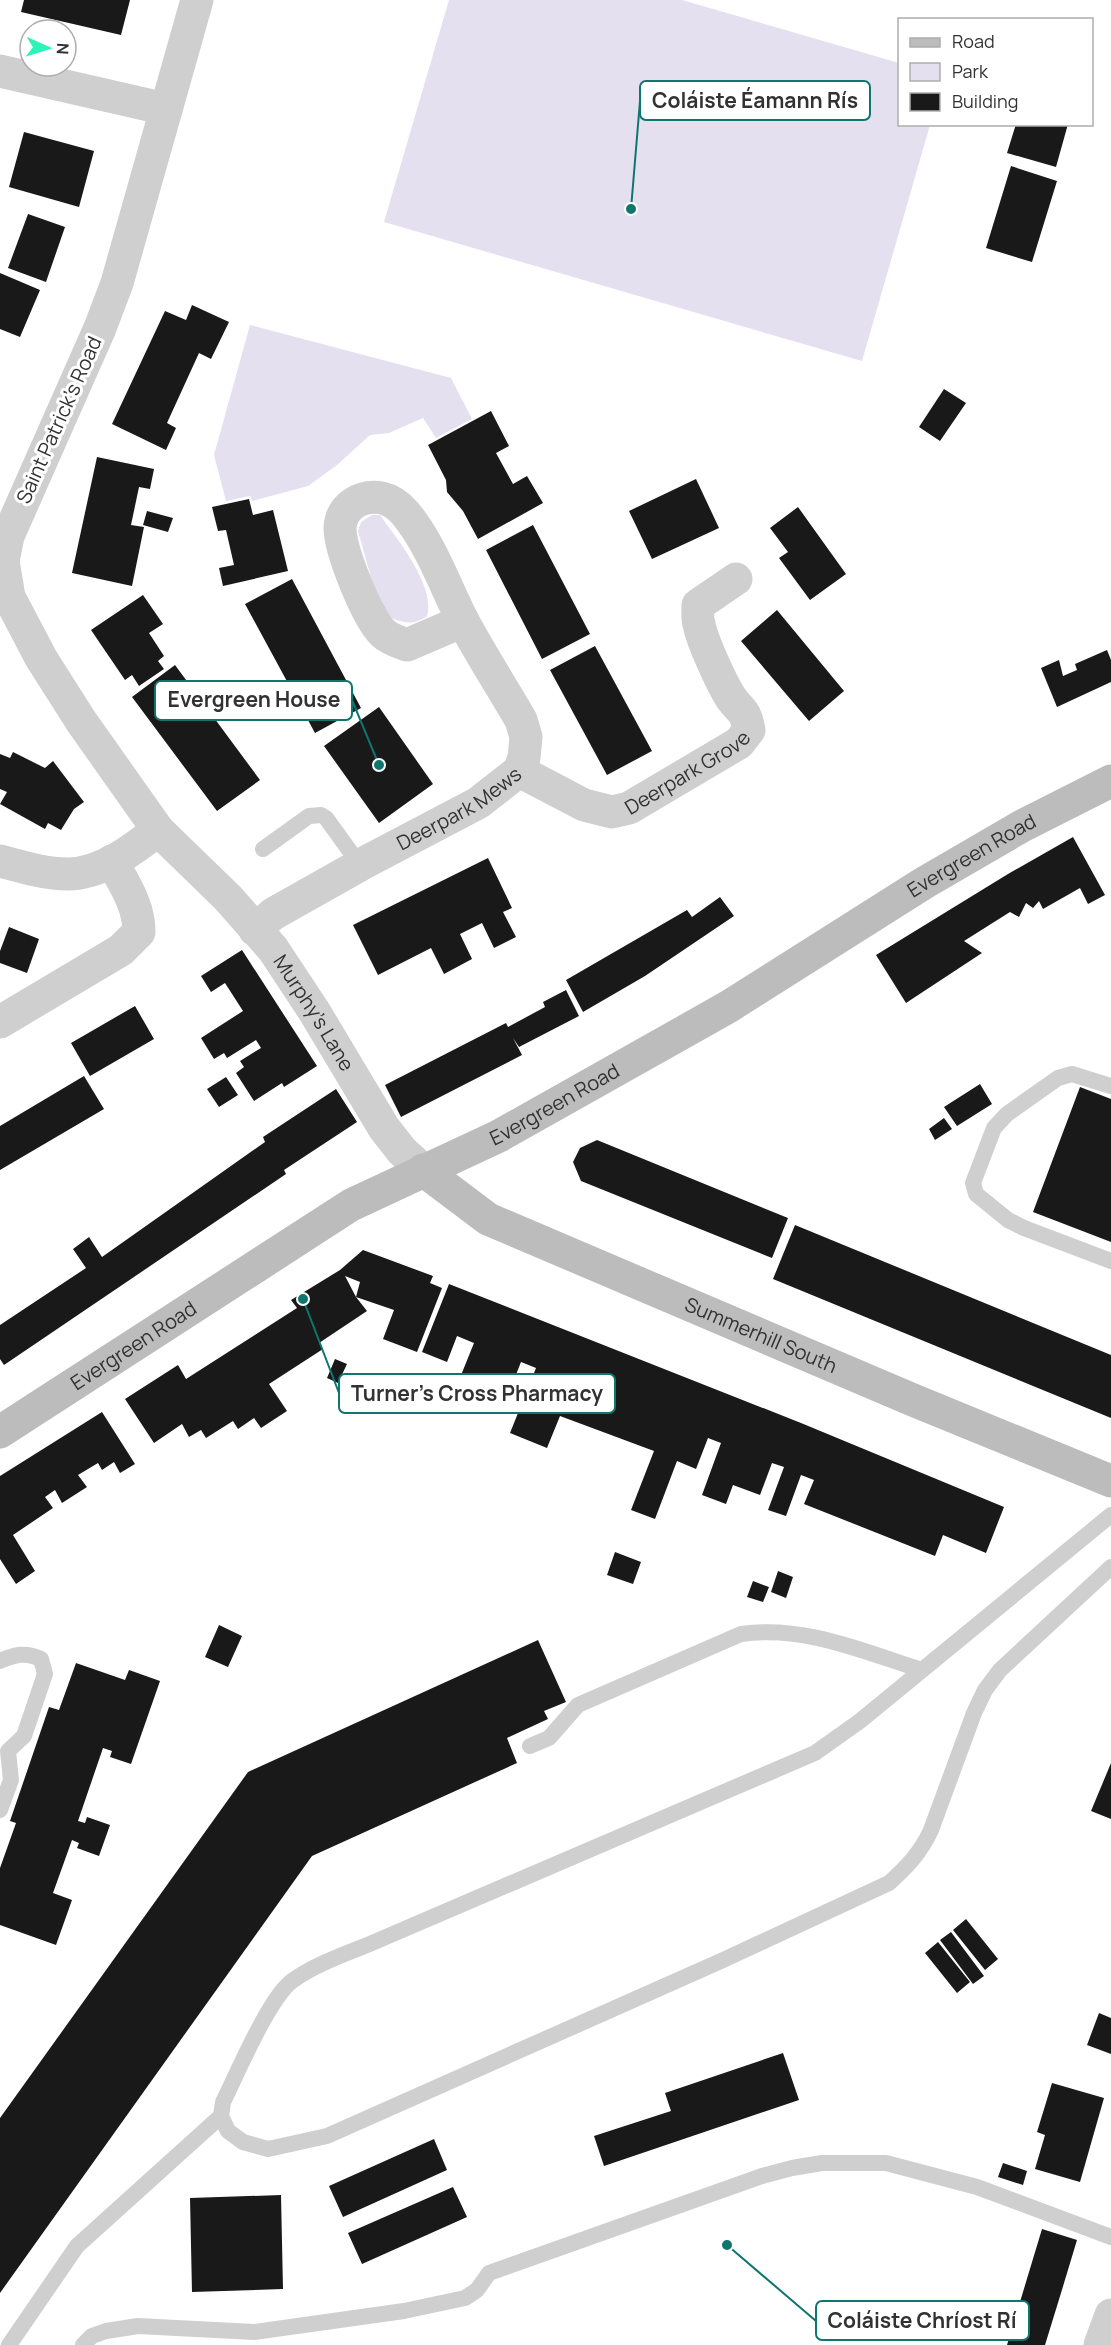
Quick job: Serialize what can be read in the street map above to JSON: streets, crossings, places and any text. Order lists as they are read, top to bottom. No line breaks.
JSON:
{"streets":{"main road":["Evergreen Road","Summerhill South"],"street":["Saint Patrick's Road","Deerpark Grove","Deerpark Mews","Murphy's Lane"]},"crossings":[["Saint Patrick's Road","Murphy's Lane"],["Deerpark Grove","Deerpark Mews"],["Deerpark Mews","Murphy's Lane"],["Evergreen Road","Murphy's Lane"],["Evergreen Road","Summerhill South"],["Murphy's Lane","Summerhill South"]],"places":["Coláiste Éamann Rís","Evergreen House","Turner's Cross Pharmacy","Coláiste Chríost Rí"],"legend":["Road","Park","Building"],"north":"right"}
